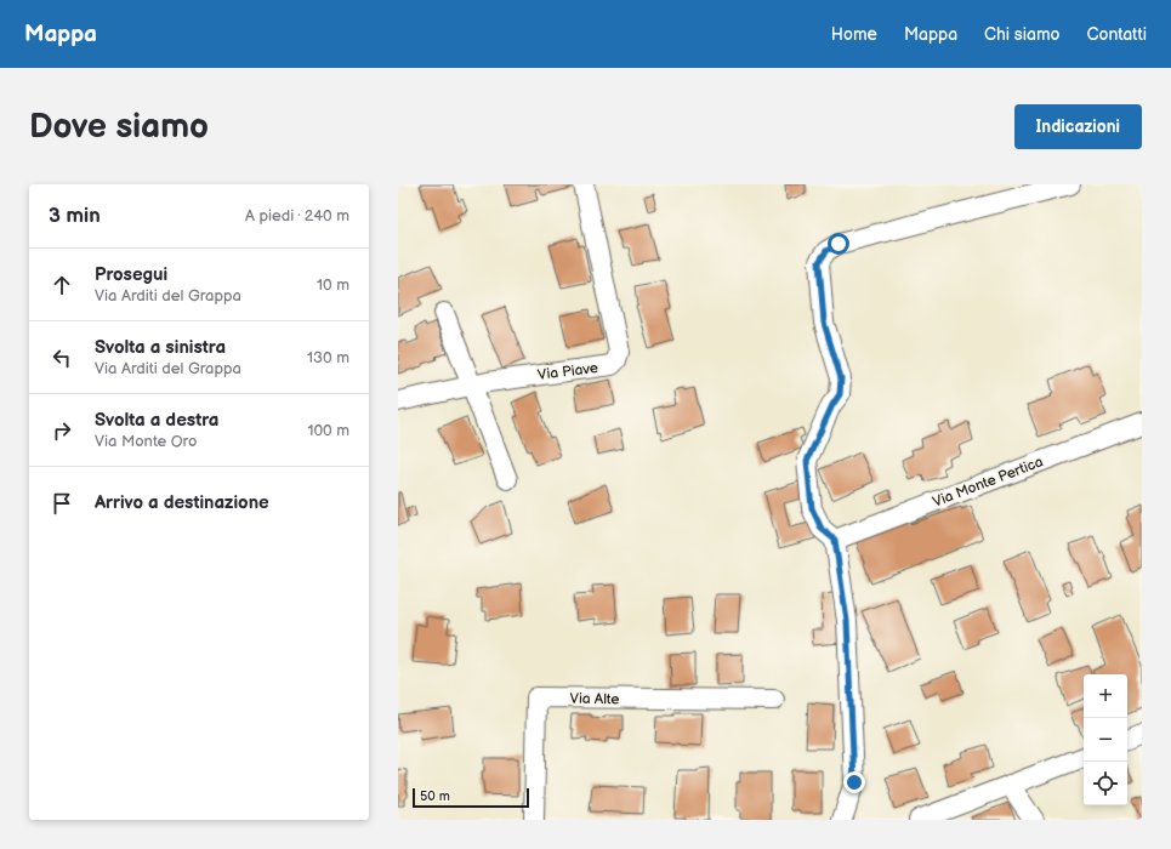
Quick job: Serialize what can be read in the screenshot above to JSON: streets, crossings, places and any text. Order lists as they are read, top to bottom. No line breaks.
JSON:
{"streets":{"street":["Via Piave","Via Monte Pertica","Via Alte"]},"scale_bar":"50 m","page":{"header":"Mappa","nav":["Home","Mappa","Chi siamo","Contatti"],"buttons":"Indicazioni","title":"Dove siamo","heading":["3 min","A piedi · 240 m"],"list":[["Prosegui","Via Arditi del Grappa","10 m"],["Svolta a sinistra","Via Arditi del Grappa","130 m"],["Svolta a destra","Via Monte Oro","100 m"],"Arrivo a destinazione"],"map_buttons":["+","−"],"scale":"50 m"}}
